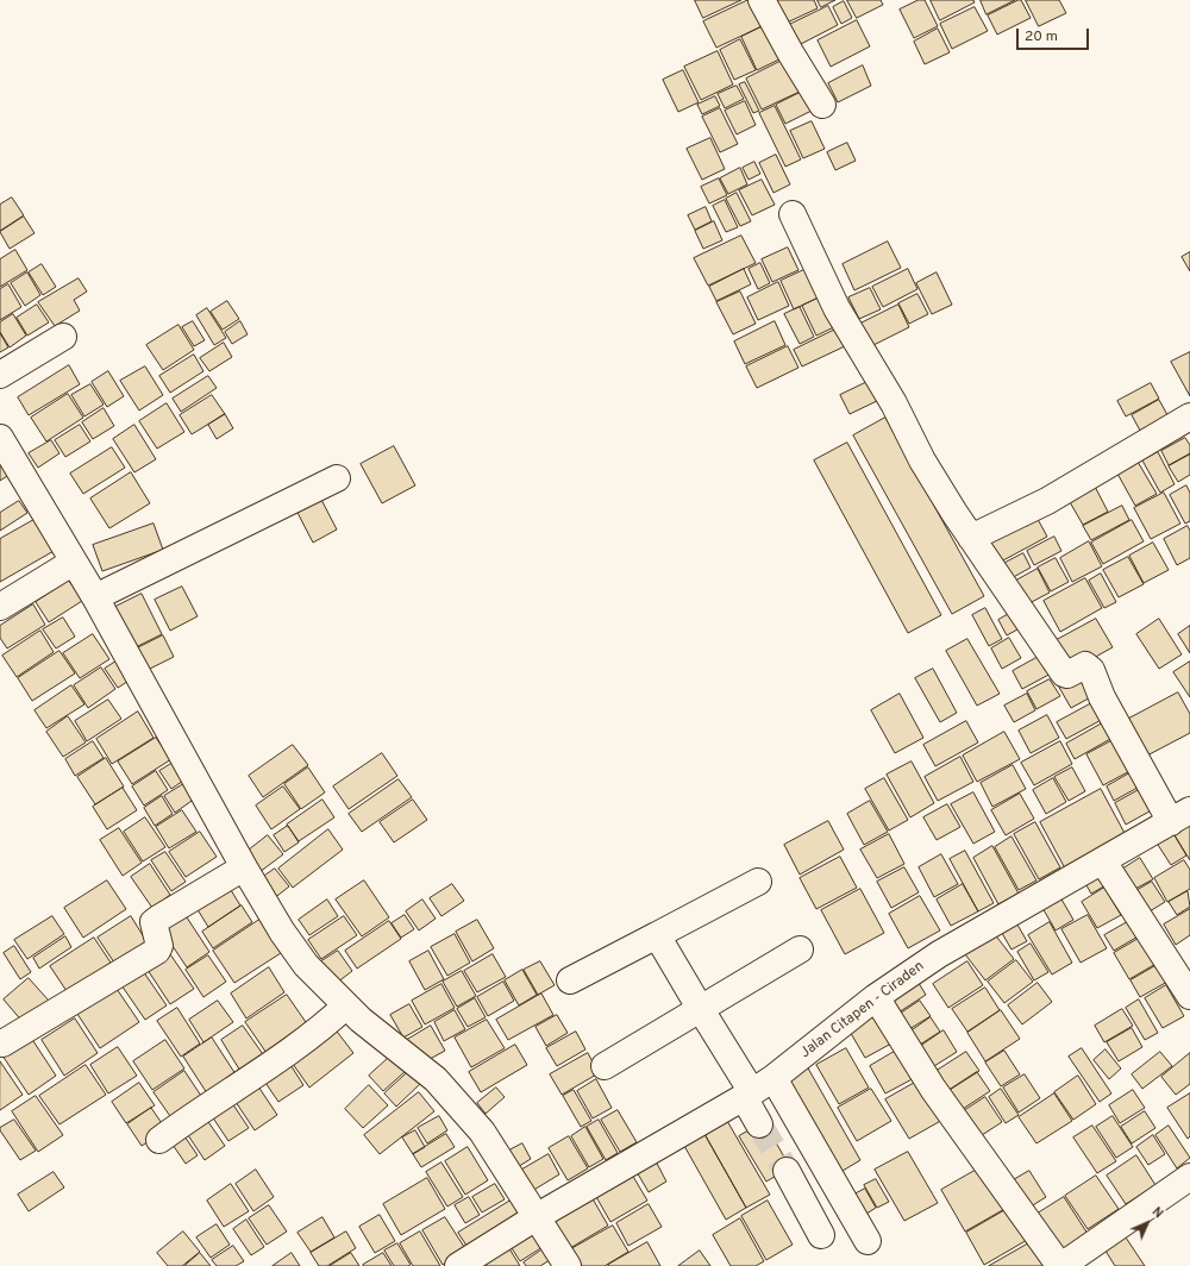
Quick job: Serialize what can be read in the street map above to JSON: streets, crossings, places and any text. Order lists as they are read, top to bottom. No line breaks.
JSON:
{"streets":{"street":["Jalan Citapen - Ciraden"]},"scale_bar":"20 m","north":"top right"}
